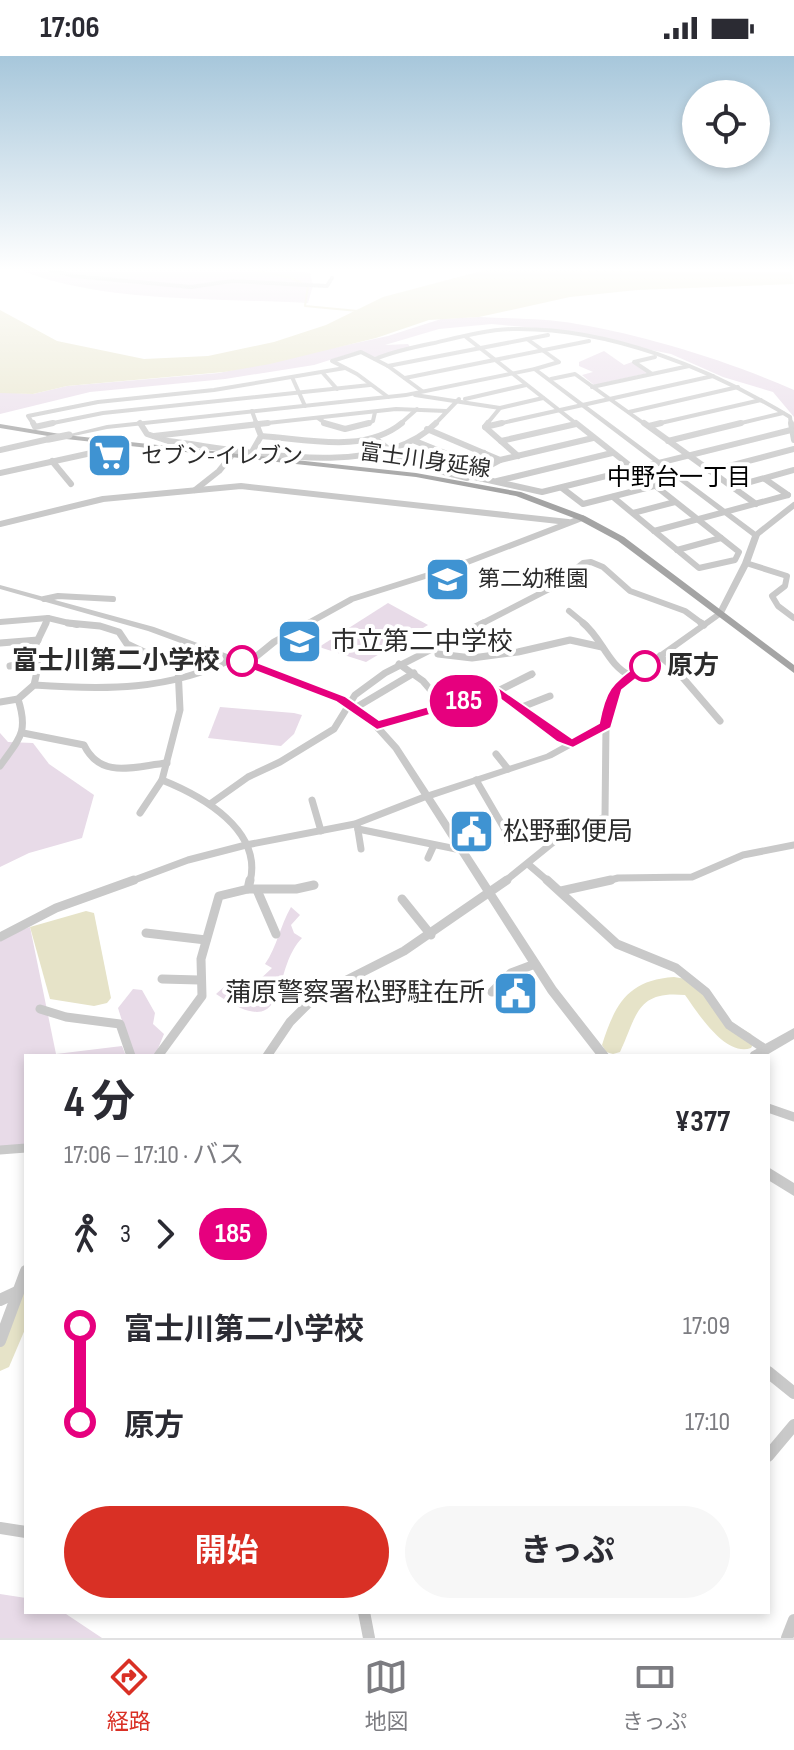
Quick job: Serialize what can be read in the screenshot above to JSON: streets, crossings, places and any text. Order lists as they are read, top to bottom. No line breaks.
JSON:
{"streets":{"main road":["富士川身延線"]},"districts":["中野台一丁目"],"places":{"supermarket":["セブン-イレブン"],"school or university":["第二幼稚園","市立第二中学校"],"other":["富士川第二小学校","原方"],"public building":["松野郵便局","蒲原警察署松野駐在所"]},"lines":["bus line 185"],"page":{"status":"17:06","on_map":"185","heading":["4 分","17:06 – 17:10 · バス","¥377"],"legs":["3","185"],"list":[{"name":"富士川第二小学校","value":"17:09"},{"name":"原方","value":"17:10"}],"buttons":["開始","きっぷ"],"tabs":["経路","地図","きっぷ"]}}
